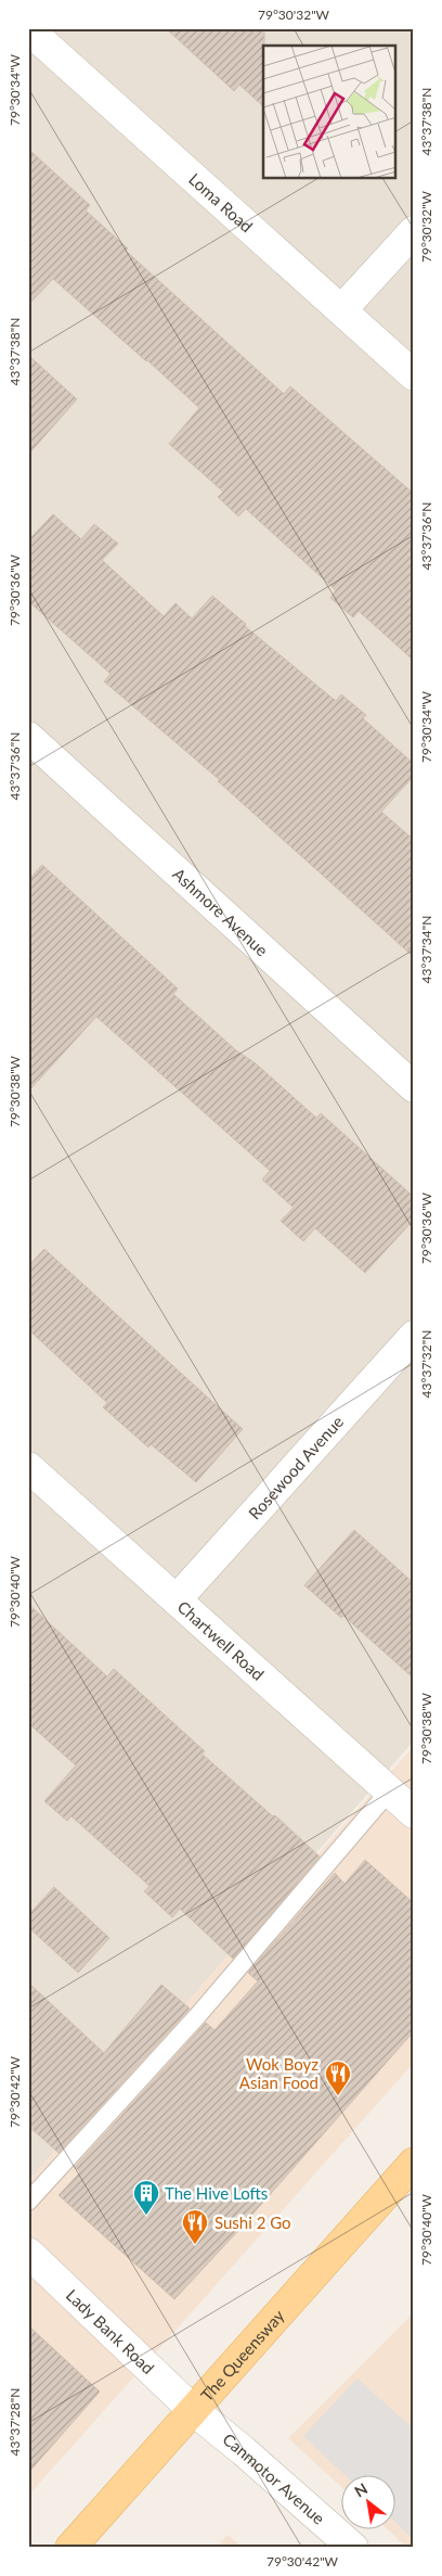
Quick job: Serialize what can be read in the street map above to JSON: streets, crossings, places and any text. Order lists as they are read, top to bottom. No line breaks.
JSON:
{"streets":{"main road":["The Queensway"],"street":["Loma Road","Ashmore Avenue","Rosewood Avenue","Chartwell Road","Lady Bank Road","Canmotor Avenue"]},"crossings":[["Rosewood Avenue","Chartwell Road"],["Lady Bank Road","The Queensway"],["Lady Bank Road","Canmotor Avenue"],["The Queensway","Canmotor Avenue"]],"places":{"restaurant":["Wok Boyz Asian Food","Sushi 2 Go"],"building":["The Hive Lofts"]},"north":"top left","coordinates":["79°30'32\"W","79°30'34\"W","43°37'38\"N","43°37'36\"N","79°30'36\"W","43°37'34\"N","79°30'38\"W","43°37'32\"N","79°30'40\"W","79°30'42\"W","43°37'28\"N"]}
